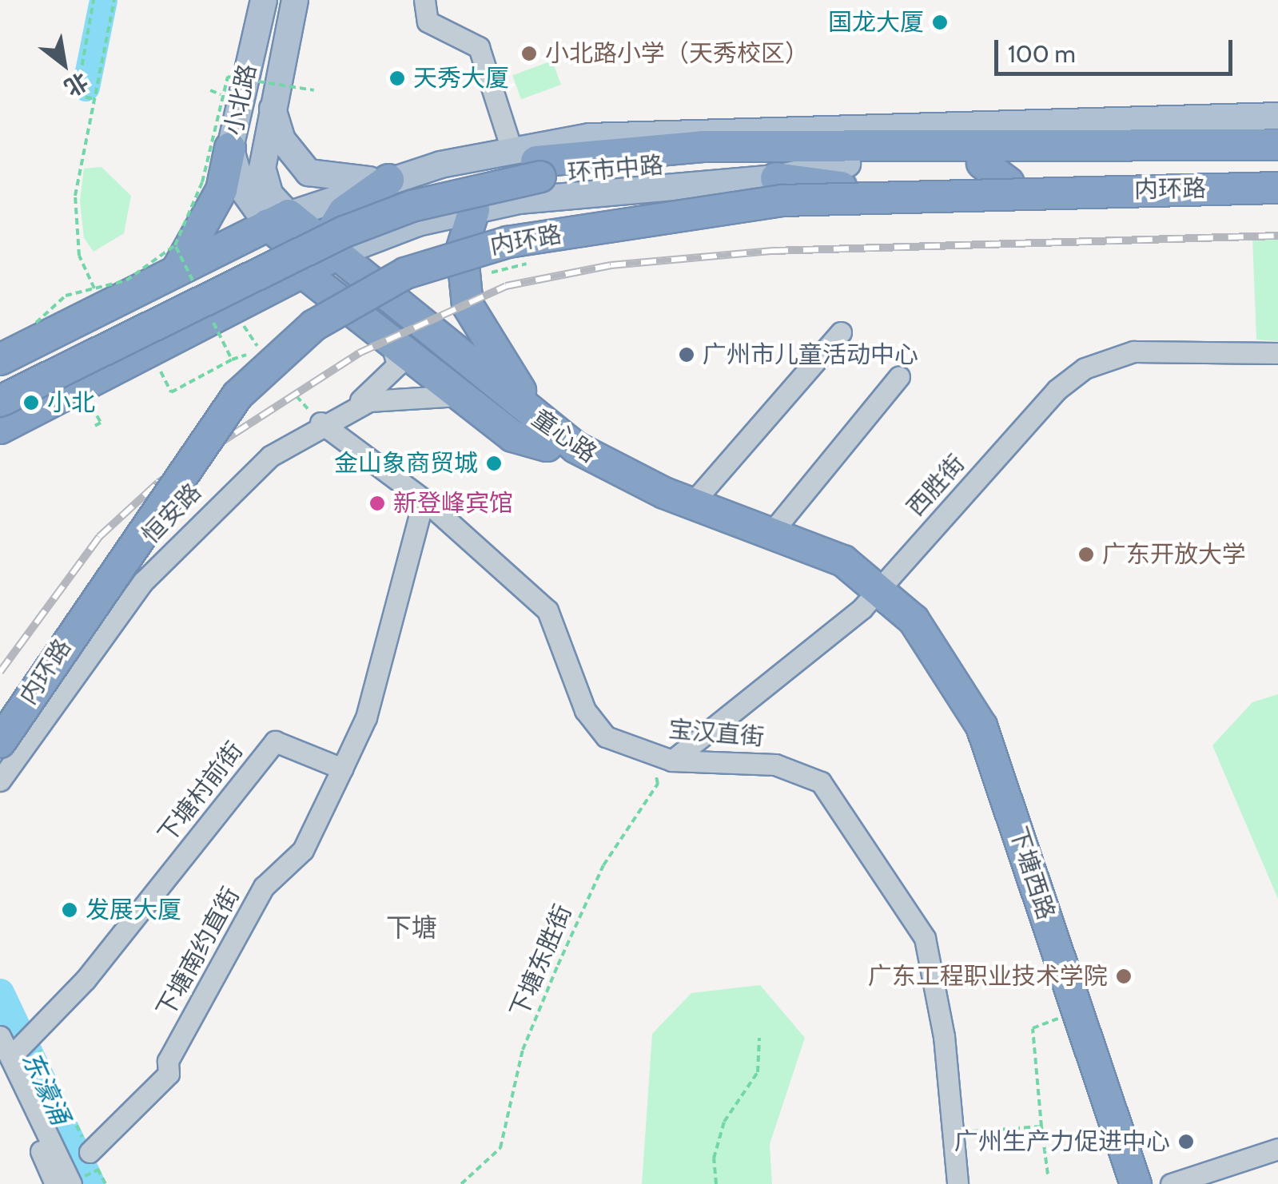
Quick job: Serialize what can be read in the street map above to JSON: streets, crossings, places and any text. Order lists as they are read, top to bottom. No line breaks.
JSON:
{"streets":{"highway":["环市中路","内环路","童心路","下塘西路"],"main road":["小北路"],"street":["西胜街","恒安路","宝汉直街","下塘村前街","下塘南约直街"],"path":["下塘东胜街"]},"crossings":[["小北路","环市中路"],["小北路","童心路"],["环市中路","童心路"],["童心路","西胜街"],["童心路","下塘西路"],["西胜街","宝汉直街"],["西胜街","下塘西路"],["恒安路","宝汉直街"],["宝汉直街","下塘东胜街"],["下塘村前街","下塘南约直街"]],"districts":["下塘"],"water":["东濠涌"],"places":["国龙大厦","小北路小学（天秀校区）","天秀大厦","广州市儿童活动中心","小北","金山象商贸城","新登峰宾馆","广东开放大学","发展大厦","广东工程职业技术学院","广州生产力促进中心"],"scale_bar":"100 m","north":"bottom right"}
